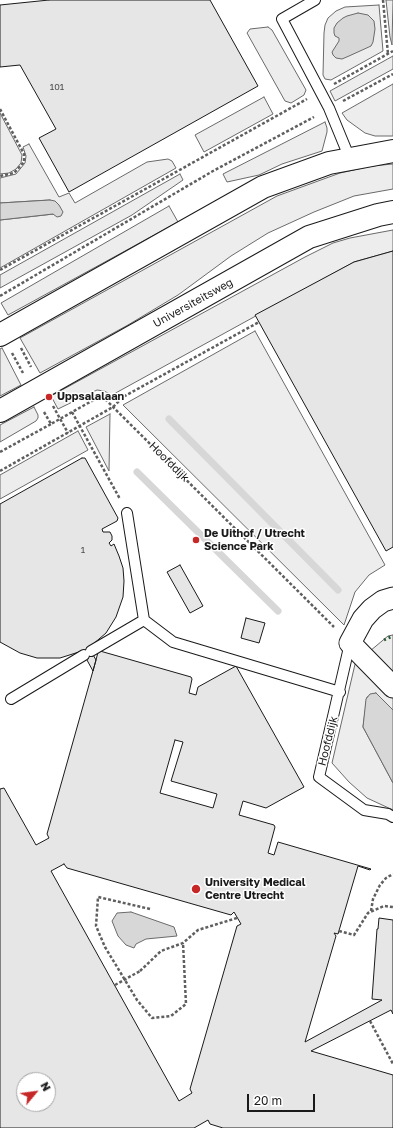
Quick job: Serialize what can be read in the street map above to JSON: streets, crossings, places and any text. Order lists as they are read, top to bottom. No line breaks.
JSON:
{"streets":{"main road":["Universiteitsweg"],"lane":["Hoofddijk"]},"places":["Uppsalalaan","De Uithof / Utrecht Science Park","University Medical Centre Utrecht"],"house_numbers":["101","1"],"scale_bar":"20 m","north":"top right"}
